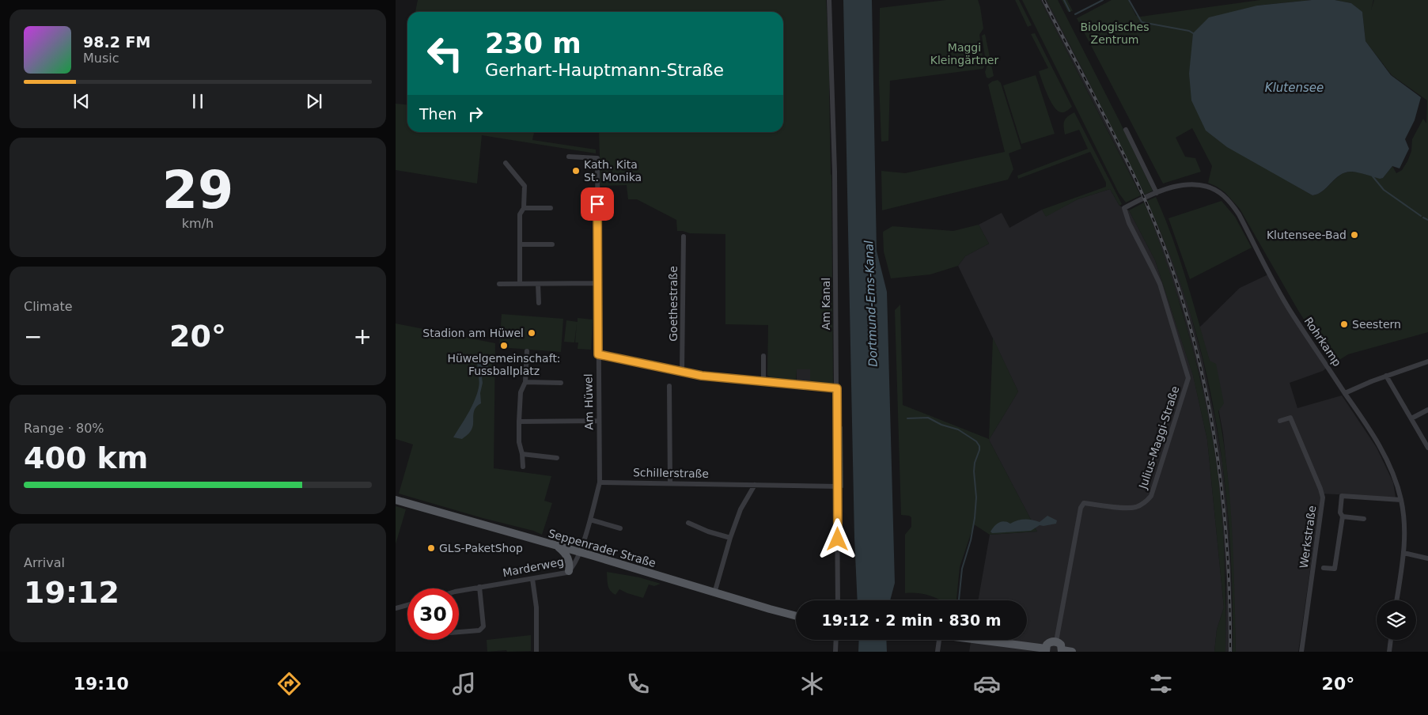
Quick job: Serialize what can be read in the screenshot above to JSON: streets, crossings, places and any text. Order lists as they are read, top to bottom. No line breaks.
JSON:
{"streets":{"main road":["Seppenrader Straße"],"street":["Goethestraße","Am Kanal","Rohrkamp","Am Hüwel","Julius-Maggi-Straße","Schillerstraße","Werkstraße","Marderweg"]},"crossings":[["Rohrkamp","Julius-Maggi-Straße"],["Am Hüwel","Schillerstraße"],["Am Hüwel","Seppenrader Straße"],["Am Hüwel","Marderweg"],["Seppenrader Straße","Marderweg"]],"water":["Klutensee","Dortmund-Ems-Kanal"],"parks":["Biologisches Zentrum","Maggi Kleingärtner"],"places":["Kath. Kita St. Monika","Klutensee-Bad","Seestern","Stadion am Hüwel","Hüwelgemeinschaft: Fussballplatz","GLS-PaketShop"],"page":{"turn":["230 m","Gerhart-Hauptmann-Straße"],"song":["98.2 FM","Music"],"then":"Then","tile":[["29","km/h"],"Climate",["Range · 80%","400 km"],["Arrival","19:12"]],"heat":["−","20°","+"],"limit":"30","trip":"19:12 · 2 min · 830 m","tabs":["19:10","20°"]}}
